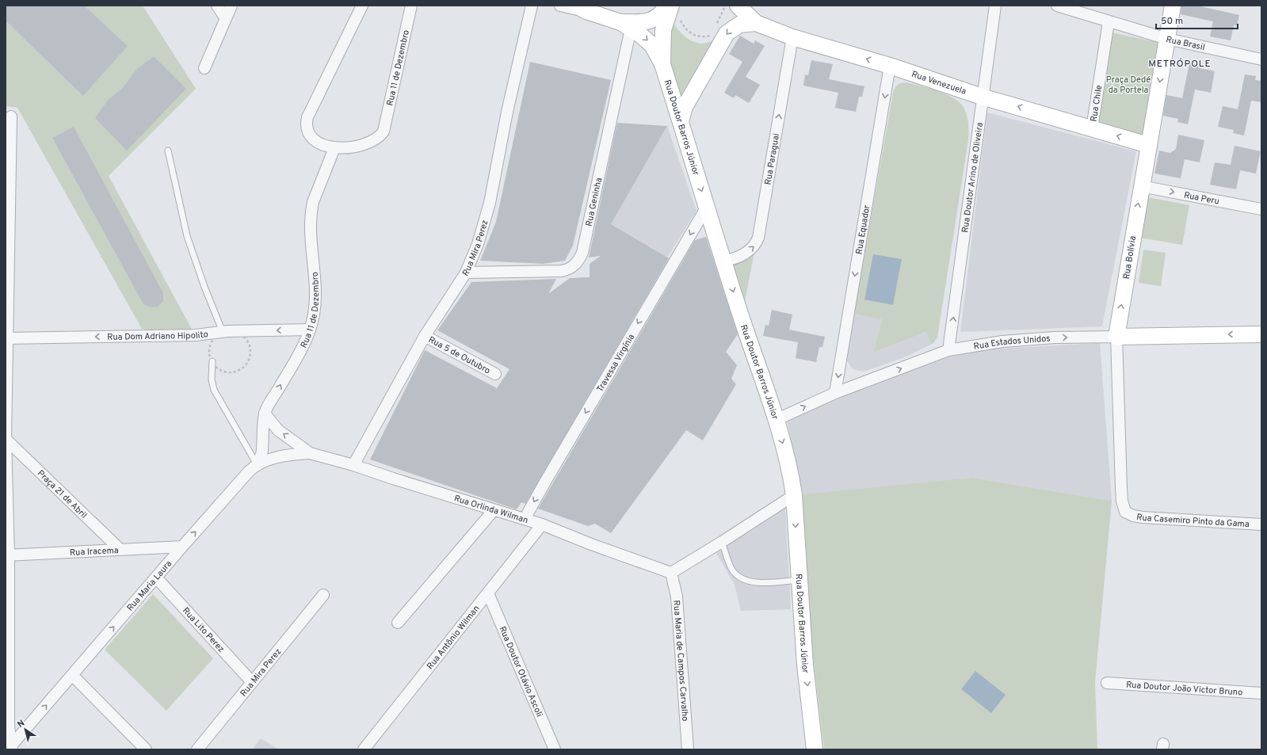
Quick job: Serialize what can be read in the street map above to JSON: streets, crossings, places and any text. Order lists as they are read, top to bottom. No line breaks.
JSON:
{"streets":{"main road":["Rua Venezuela","Rua Doutor Barros Júnior","Rua Bolívia","Rua Estados Unidos"],"street":["Rua Brasil","Rua 11 de Dezembro","Rua Chile","Rua Paraguai","Rua Doutor Arino de Oliveira","Rua Peru","Rua Geninha","Rua Equador","Rua Mira Perez","Rua Dom Adriano Hipolito","Rua 5 de Outubro","Travessa Virgínia","Praça 21 de Abril","Rua Orlinda Wilman","Rua Casemiro Pinto da Gama","Rua Iracema","Rua Maria Laura","Rua Lito Perez","Rua Antônio Wilman","Rua Maria de Campos Carvalho","Rua Doutor Otávio Ascoli","Rua Doutor João Victor Bruno"]},"crossings":[["Rua Brasil","Rua Chile"],["Rua Brasil","Rua Bolívia"],["Rua 11 de Dezembro","Rua Dom Adriano Hipolito"],["Rua 11 de Dezembro","Rua Orlinda Wilman"],["Rua 11 de Dezembro","Rua Maria Laura"],["Rua Venezuela","Rua Chile"],["Rua Venezuela","Rua Paraguai"],["Rua Venezuela","Rua Doutor Arino de Oliveira"],["Rua Venezuela","Rua Equador"],["Rua Venezuela","Rua Bolívia"],["Rua Doutor Barros Júnior","Rua Paraguai"],["Rua Doutor Barros Júnior","Rua Estados Unidos"],["Rua Doutor Barros Júnior","Travessa Virgínia"],["Rua Doutor Arino de Oliveira","Rua Estados Unidos"],["Rua Peru","Rua Bolívia"],["Rua Geninha","Rua Mira Perez"],["Rua Equador","Rua Estados Unidos"],["Rua Mira Perez","Rua 5 de Outubro"],["Rua Mira Perez","Rua Orlinda Wilman"],["Rua Mira Perez","Rua Lito Perez"],["Rua Bolívia","Rua Estados Unidos"],["Rua Bolívia","Rua Casemiro Pinto da Gama"],["Travessa Virgínia","Rua Orlinda Wilman"],["Praça 21 de Abril","Rua Iracema"],["Rua Orlinda Wilman","Rua Maria Laura"],["Rua Orlinda Wilman","Rua Antônio Wilman"],["Rua Orlinda Wilman","Rua Maria de Campos Carvalho"],["Rua Iracema","Rua Maria Laura"],["Rua Maria Laura","Rua Lito Perez"],["Rua Antônio Wilman","Rua Doutor Otávio Ascoli"]],"one_way":["Rua Venezuela","Rua Doutor Barros Júnior","Rua Paraguai","Rua Doutor Arino de Oliveira","Rua Peru","Rua Equador","Rua Dom Adriano Hipolito","Travessa Virgínia","Rua Maria Laura"],"districts":["METRÓPOLE"],"parks":["Praça Dedé da Portela"],"scale_bar":"50 m","north":"top left"}
